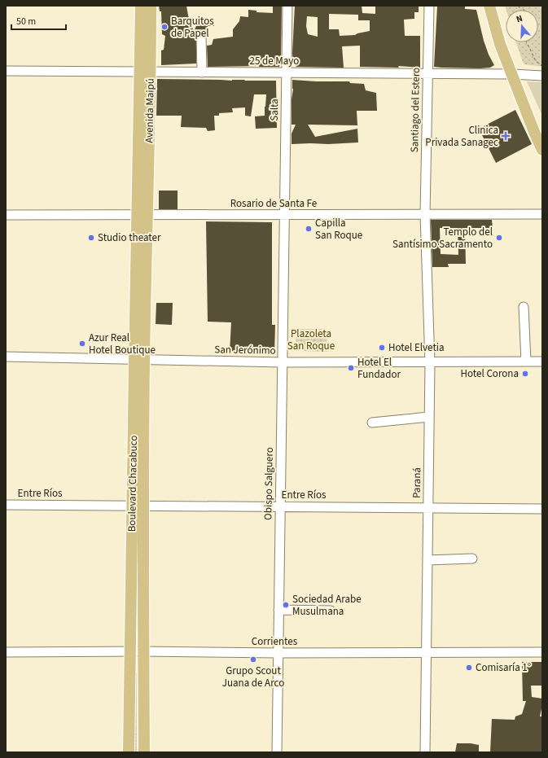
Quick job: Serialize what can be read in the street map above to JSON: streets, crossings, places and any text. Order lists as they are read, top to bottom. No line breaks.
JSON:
{"streets":{"main road":["Avenida Maipú","Boulevard Chacabuco"],"street":["25 de Mayo","Salta","Santiago del Estero","Rosario de Santa Fe","San Jerónimo","Paraná","Obispo Salguero","Entre Ríos","Corrientes"]},"crossings":[["25 de Mayo","Salta"],["25 de Mayo","Santiago del Estero"],["25 de Mayo","Avenida Maipú"],["Salta","Rosario de Santa Fe"],["Salta","Obispo Salguero"],["Santiago del Estero","Rosario de Santa Fe"],["Santiago del Estero","Paraná"],["Avenida Maipú","Rosario de Santa Fe"],["Avenida Maipú","Boulevard Chacabuco"],["Rosario de Santa Fe","Paraná"],["Rosario de Santa Fe","Boulevard Chacabuco"],["Rosario de Santa Fe","Obispo Salguero"],["San Jerónimo","Paraná"],["San Jerónimo","Boulevard Chacabuco"],["San Jerónimo","Obispo Salguero"],["Paraná","Entre Ríos"],["Paraná","Corrientes"],["Boulevard Chacabuco","Entre Ríos"],["Boulevard Chacabuco","Corrientes"],["Obispo Salguero","Entre Ríos"],["Obispo Salguero","Corrientes"]],"parks":["Plazoleta San Roque"],"places":{"other":["Barquitos de Papel","Capilla San Roque","Studio theater","Templo del Santísimo Sacramento","Azur Real Hotel Boutique","Hotel Elvetia","Hotel El Fundador","Hotel Corona","Sociedad Arabe Musulmana","Grupo Scout Juana de Arco","Comisaría 1°"],"health":["Clinica Privada Sanagec"]},"scale_bar":"50 m","north":"top"}
